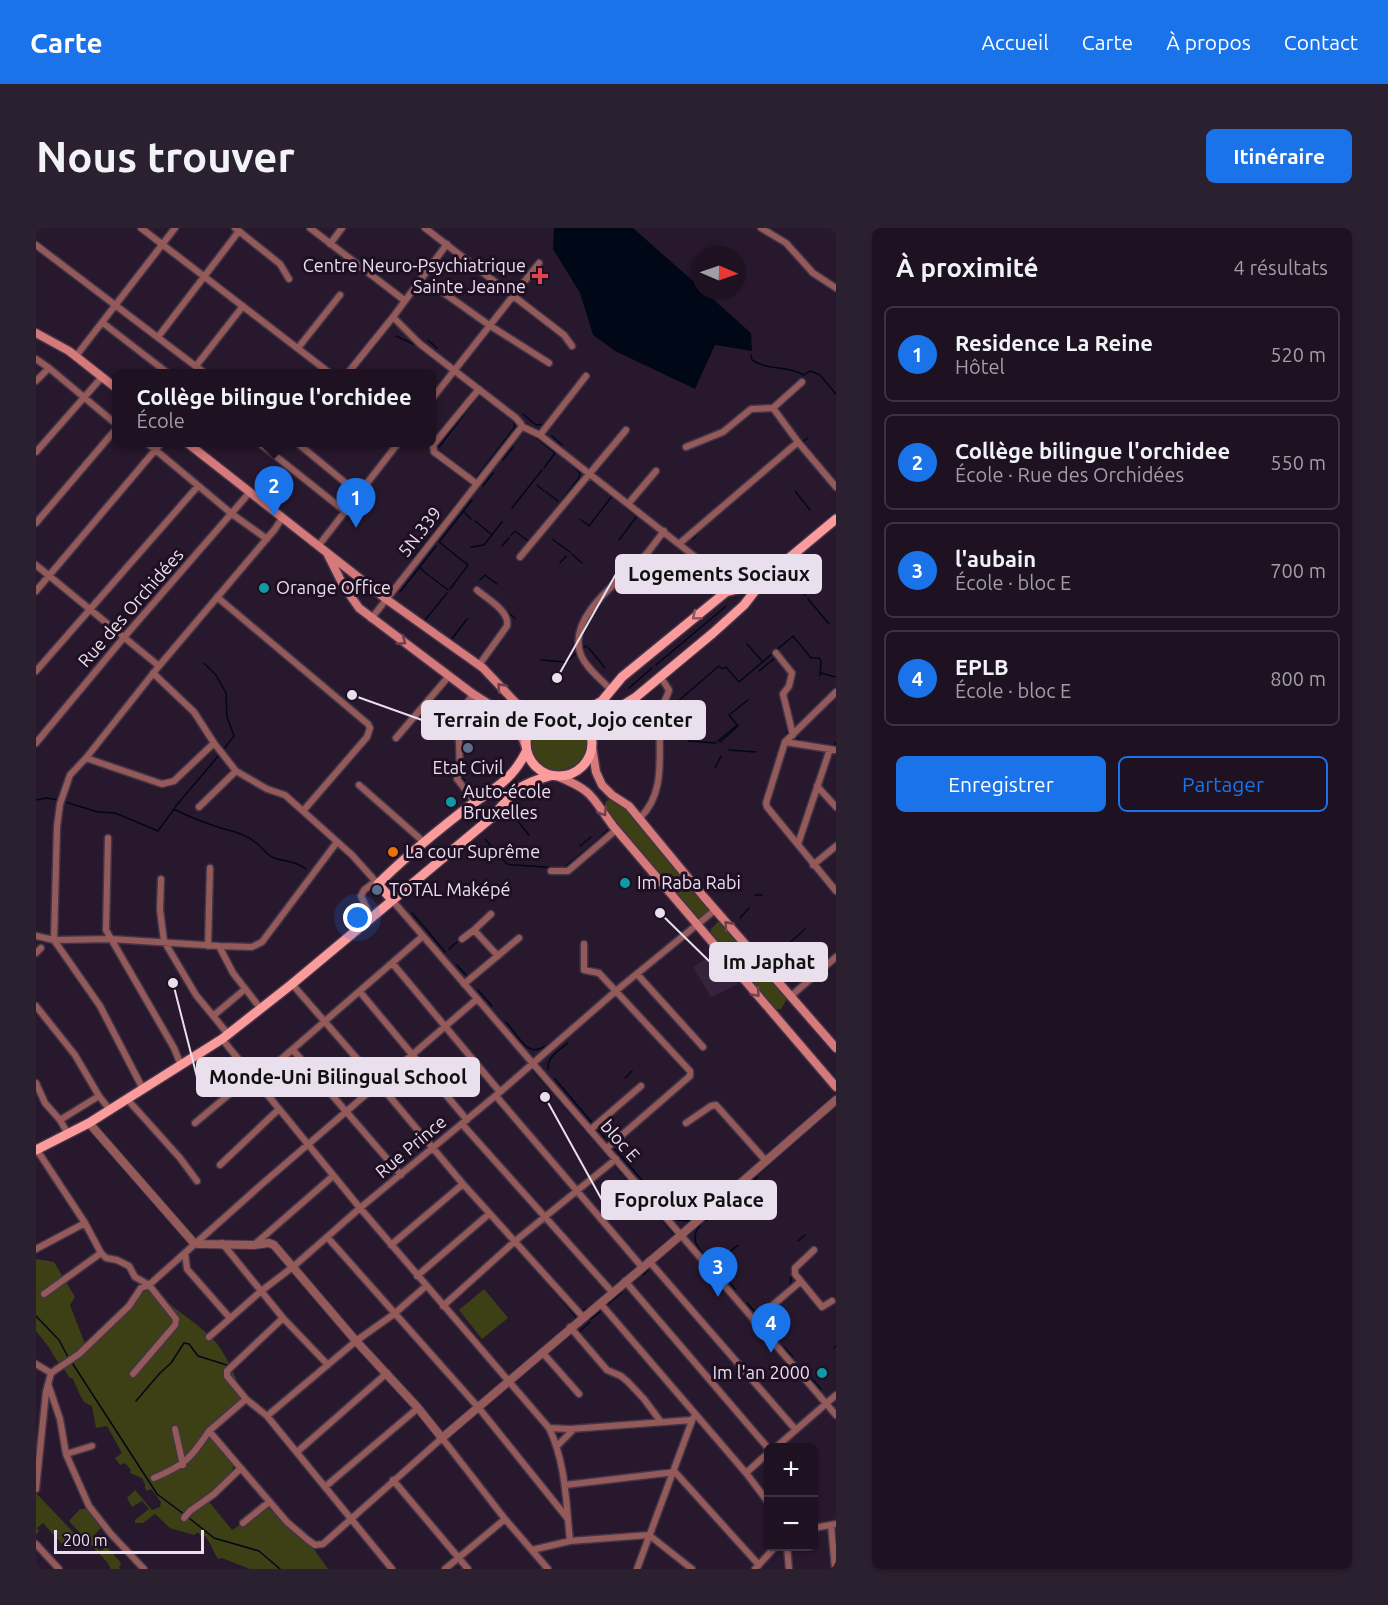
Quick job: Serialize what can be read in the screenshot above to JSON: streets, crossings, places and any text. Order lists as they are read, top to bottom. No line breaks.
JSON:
{"streets":{"street":["5N.339","Rue des Orchidées","bloc E","Rue Prince"]},"crossings":[["bloc E","Rue Prince"]],"places":{"health":["Centre Neuro-Psychiatrique Sainte Jeanne"],"other":["Orange Office","Logements Sociaux","Terrain de Foot, Jojo center","Etat Civil","Auto-école Bruxelles","La cour Suprême","Im Raba Rabi","TOTAL Maképé","Im Japhat","Monde-Uni Bilingual School","Foprolux Palace","Im l'an 2000"]},"scale_bar":"200 m","north":"right","page":{"header":"Carte","nav":["Accueil","Carte","À propos","Contact"],"buttons":["Itinéraire",["Enregistrer","Partager"]],"title":"Nous trouver","heading":["À proximité","4 résultats"],"list":[{"mark":"1","name":"Residence La Reine","note":"Hôtel","value":"520 m"},{"mark":"2","name":"Collège bilingue l'orchidee","note":"École · Rue des Orchidées","value":"550 m"},{"mark":"3","name":"l'aubain","note":"École · bloc E","value":"700 m"},{"mark":"4","name":"EPLB","note":"École · bloc E","value":"800 m"}],"popup":["Collège bilingue l'orchidee","École"],"pins":["2","1","3","4"],"map_buttons":["+","−"],"scale":"200 m"}}
